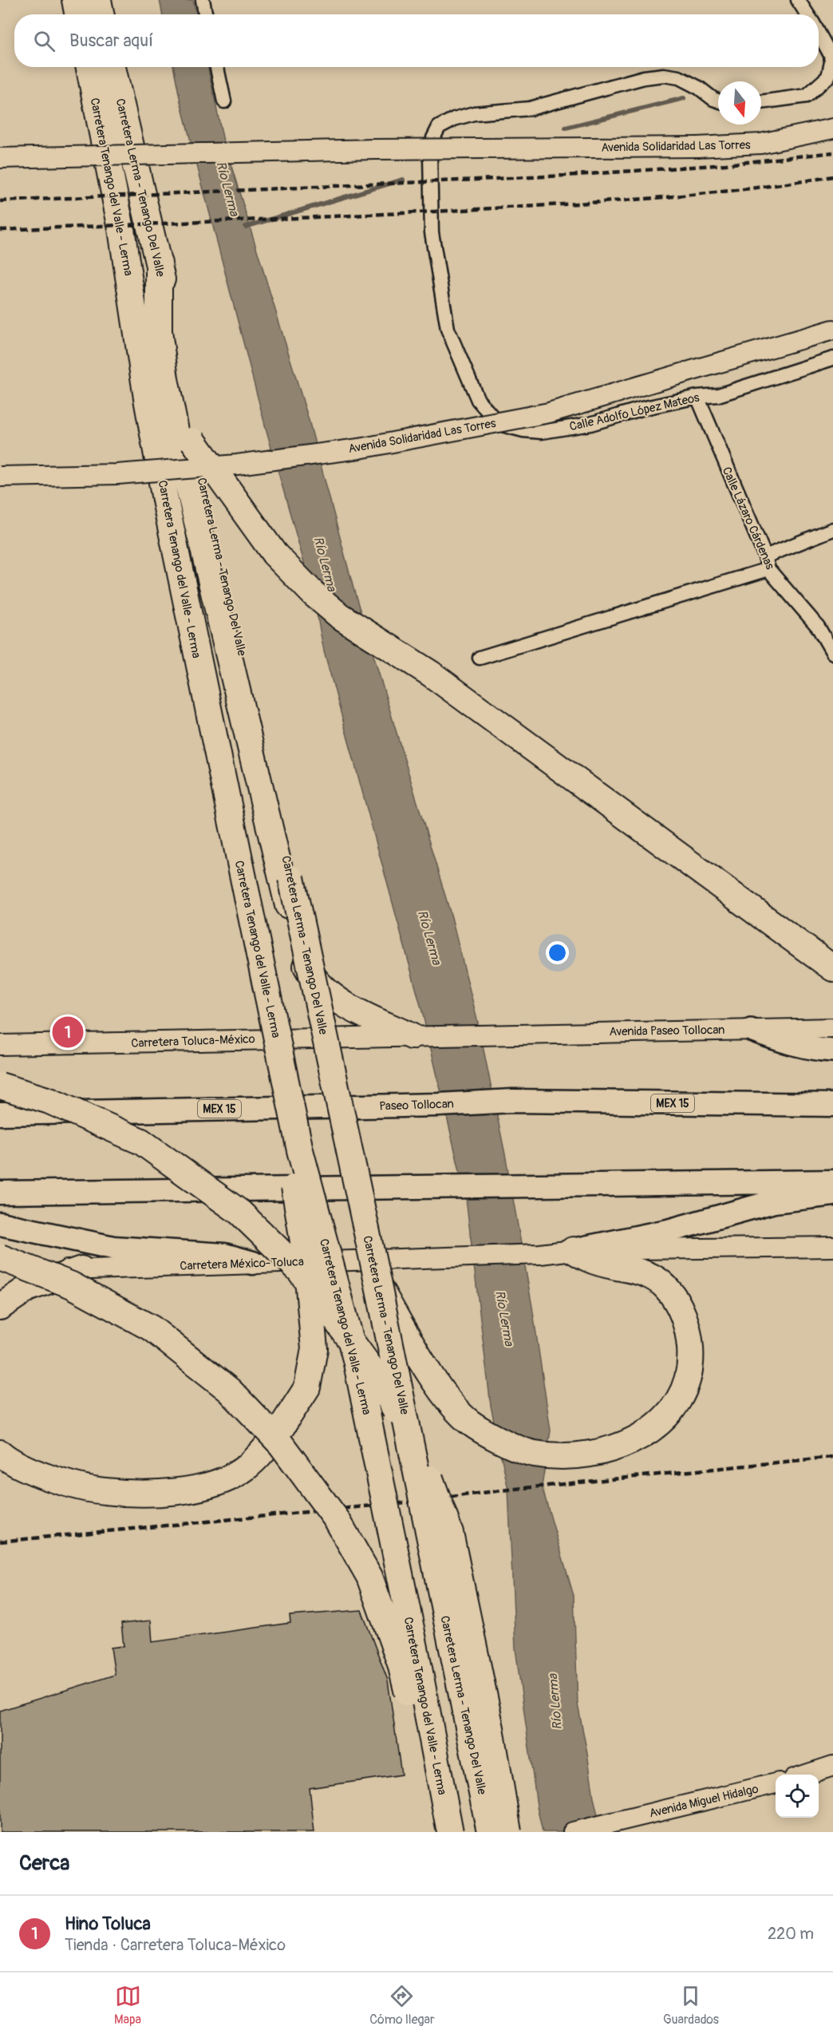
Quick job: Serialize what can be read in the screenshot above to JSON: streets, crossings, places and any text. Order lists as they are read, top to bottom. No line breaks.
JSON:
{"streets":{"highway":["Carretera Tenango del Valle - Lerma","Carretera Lerma - Tenango Del Valle","MEX 15","Paseo Tollocan"],"main road":["Avenida Solidaridad Las Torres","Avenida Paseo Tollocan","Carretera Toluca-México","Carretera México-Toluca","Avenida Miguel Hidalgo"],"street":["Calle Adolfo López Mateos","Calle Lázaro Cárdenas"]},"crossings":[["Calle Adolfo López Mateos","Calle Lázaro Cárdenas"],["Avenida Paseo Tollocan","Carretera Toluca-México"]],"water":["Río Lerma"],"north":"bottom","page":{"search":"Buscar aquí","pins":"1","heading":"Cerca","list":[{"mark":"1","name":"Hino Toluca","note":"Tienda · Carretera Toluca-México","value":"220 m"}],"nav":["Mapa","Cómo llegar","Guardados"]}}
